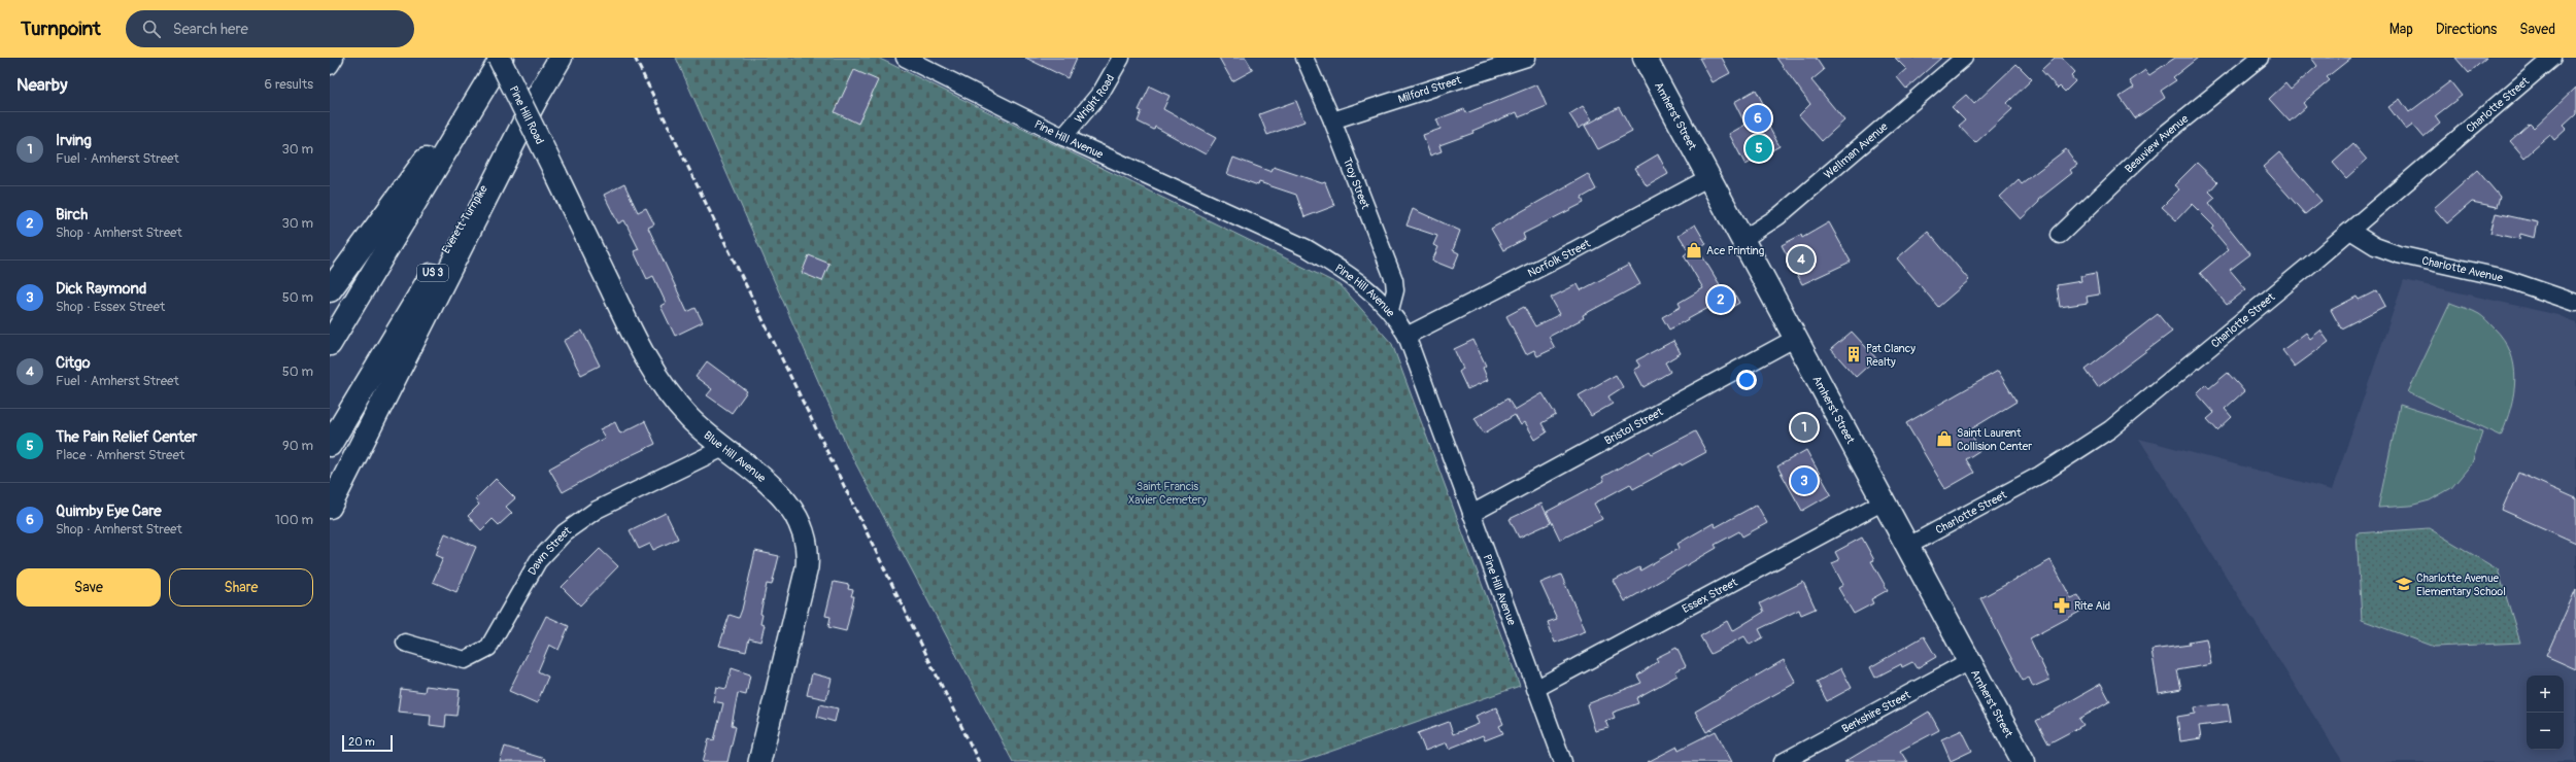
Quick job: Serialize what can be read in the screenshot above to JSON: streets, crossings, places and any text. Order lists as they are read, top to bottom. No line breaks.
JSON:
{"streets":{"main road":["Amherst Street","Everett Turnpike","US 3"],"street":["Milford Street","Wright Road","Charlotte Street","Pine Hill Road","Pine Hill Avenue","Beauview Avenue","Wellman Avenue","Troy Street","Norfolk Street","Charlotte Avenue","Bristol Street","Blue Hill Avenue","Dawn Street","Essex Street","Berkshire Street"]},"crossings":[["Milford Street","Troy Street"],["Wright Road","Pine Hill Avenue"],["Charlotte Street","Amherst Street"],["Charlotte Street","Charlotte Avenue"],["Pine Hill Road","Blue Hill Avenue"],["Amherst Street","Wellman Avenue"],["Amherst Street","Norfolk Street"],["Amherst Street","Bristol Street"],["Amherst Street","Essex Street"],["Amherst Street","Berkshire Street"],["Pine Hill Avenue","Troy Street"],["Pine Hill Avenue","Norfolk Street"],["Pine Hill Avenue","Bristol Street"],["Pine Hill Avenue","Essex Street"],["Blue Hill Avenue","Dawn Street"]],"parks":["Saint Francis Xavier Cemetery"],"places":{"shop":["Ace Printing","Saint Laurent Collision Center"],"building":["Pat Clancy Realty"],"school or university":["Charlotte Avenue Elementary School"],"pharmacy":["Rite Aid"]},"scale_bar":"20 m","page":{"header":"Turnpoint","search":"Search here","nav":["Map","Directions","Saved"],"heading":["Nearby","6 results"],"pins":["6","5","4","2","1","3"],"list":[{"mark":"1","name":"Irving","note":"Fuel · Amherst Street","value":"30 m"},{"mark":"2","name":"Birch","note":"Shop · Amherst Street","value":"30 m"},{"mark":"3","name":"Dick Raymond","note":"Shop · Essex Street","value":"50 m"},{"mark":"4","name":"Citgo","note":"Fuel · Amherst Street","value":"50 m"},{"mark":"5","name":"The Pain Relief Center","note":"Place · Amherst Street","value":"90 m"},{"mark":"6","name":"Quimby Eye Care","note":"Shop · Amherst Street","value":"100 m"}],"buttons":["Save","Share"],"map_buttons":["+","−"],"scale":"20 m"}}
